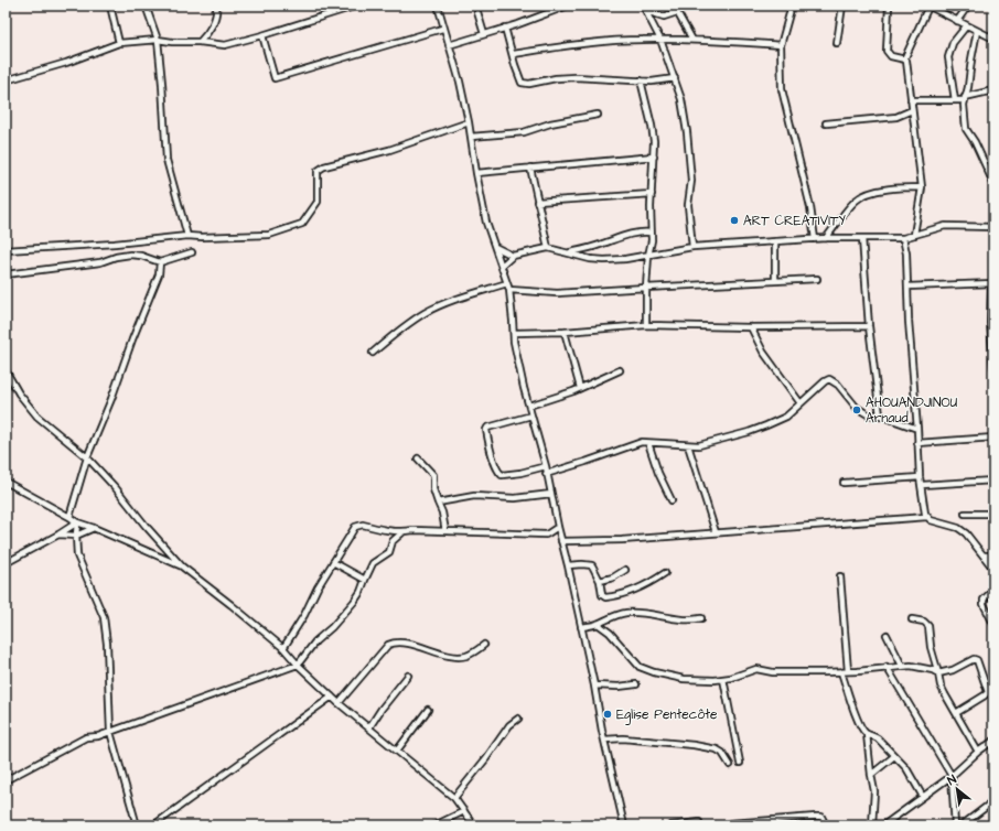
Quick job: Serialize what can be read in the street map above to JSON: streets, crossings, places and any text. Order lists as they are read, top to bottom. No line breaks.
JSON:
{"places":["ART CREATIVITY","AHOUANDJINOU Arnaud","Eglise Pentecôte"],"north":"top left"}
